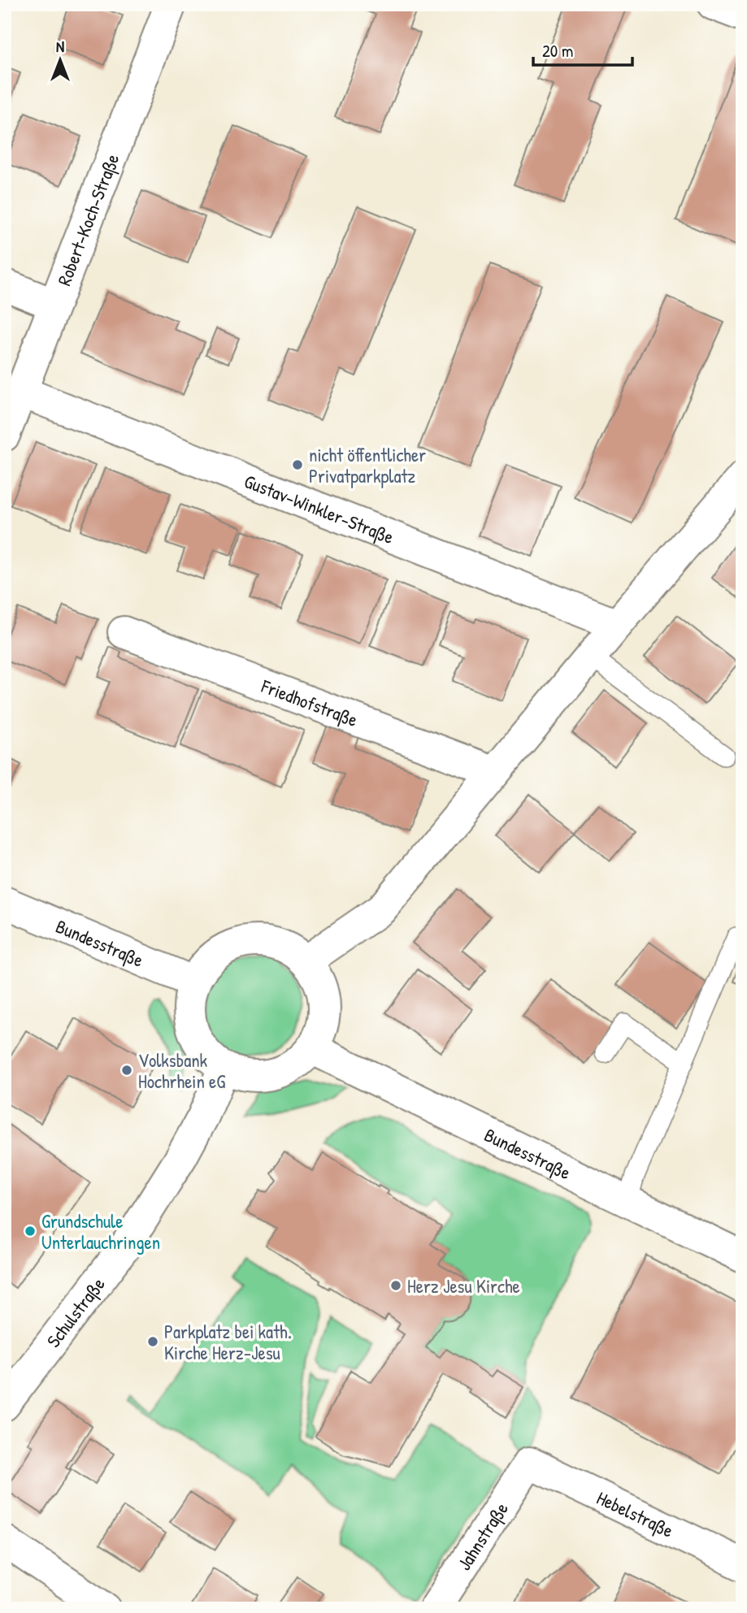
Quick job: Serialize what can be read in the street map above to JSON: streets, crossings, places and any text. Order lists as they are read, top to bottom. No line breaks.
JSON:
{"streets":{"street":["Robert-Koch-Straße","Gustav-Winkler-Straße","Friedhofstraße","Bundesstraße","Schulstraße","Hebelstraße","Jahnstraße"]},"crossings":[["Robert-Koch-Straße","Gustav-Winkler-Straße"],["Bundesstraße","Schulstraße"],["Hebelstraße","Jahnstraße"]],"places":["nicht öffentlicher Privatparkplatz","Volksbank Hochrhein eG","Grundschule Unterlauchringen","Herz Jesu Kirche","Parkplatz bei kath. Kirche Herz-Jesu"],"scale_bar":"20 m","north":"top"}
